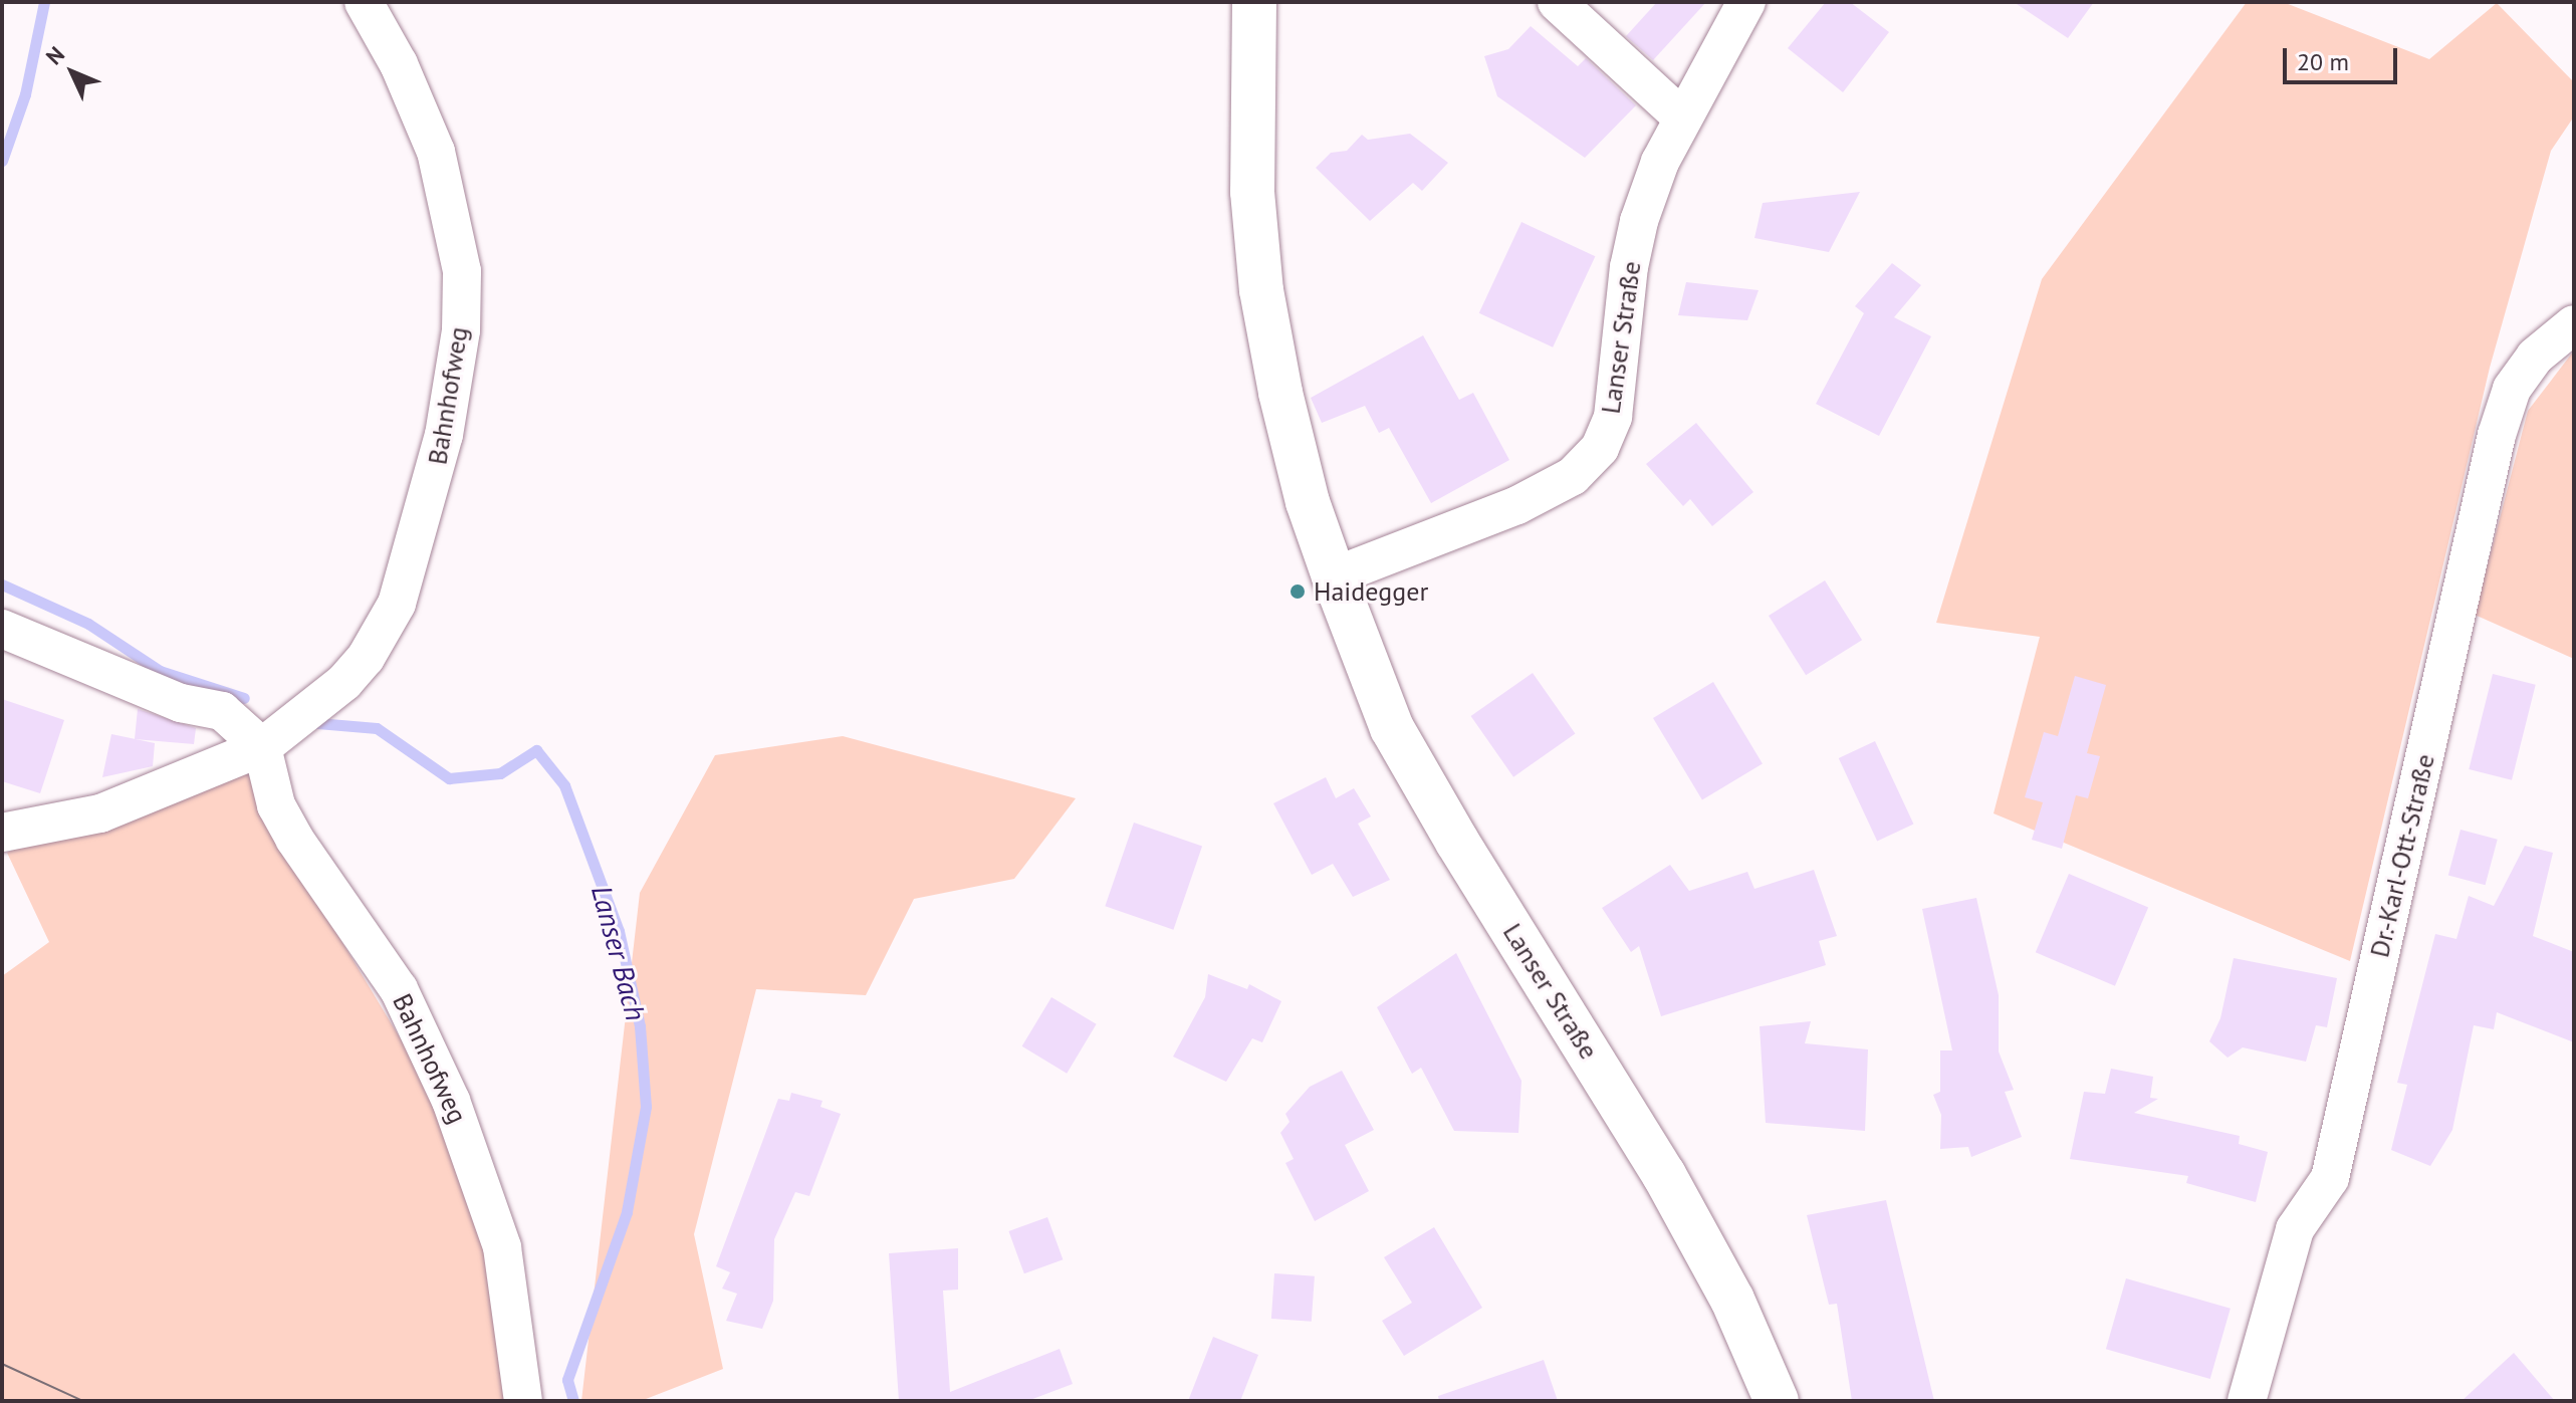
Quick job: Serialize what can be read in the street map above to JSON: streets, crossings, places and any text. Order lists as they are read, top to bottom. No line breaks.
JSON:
{"streets":{"main road":["Lanser Straße"],"street":["Bahnhofweg","Dr.-Karl-Ott-Straße"]},"water":["Lanser Bach"],"places":["Haidegger"],"scale_bar":"20 m","north":"top left"}
